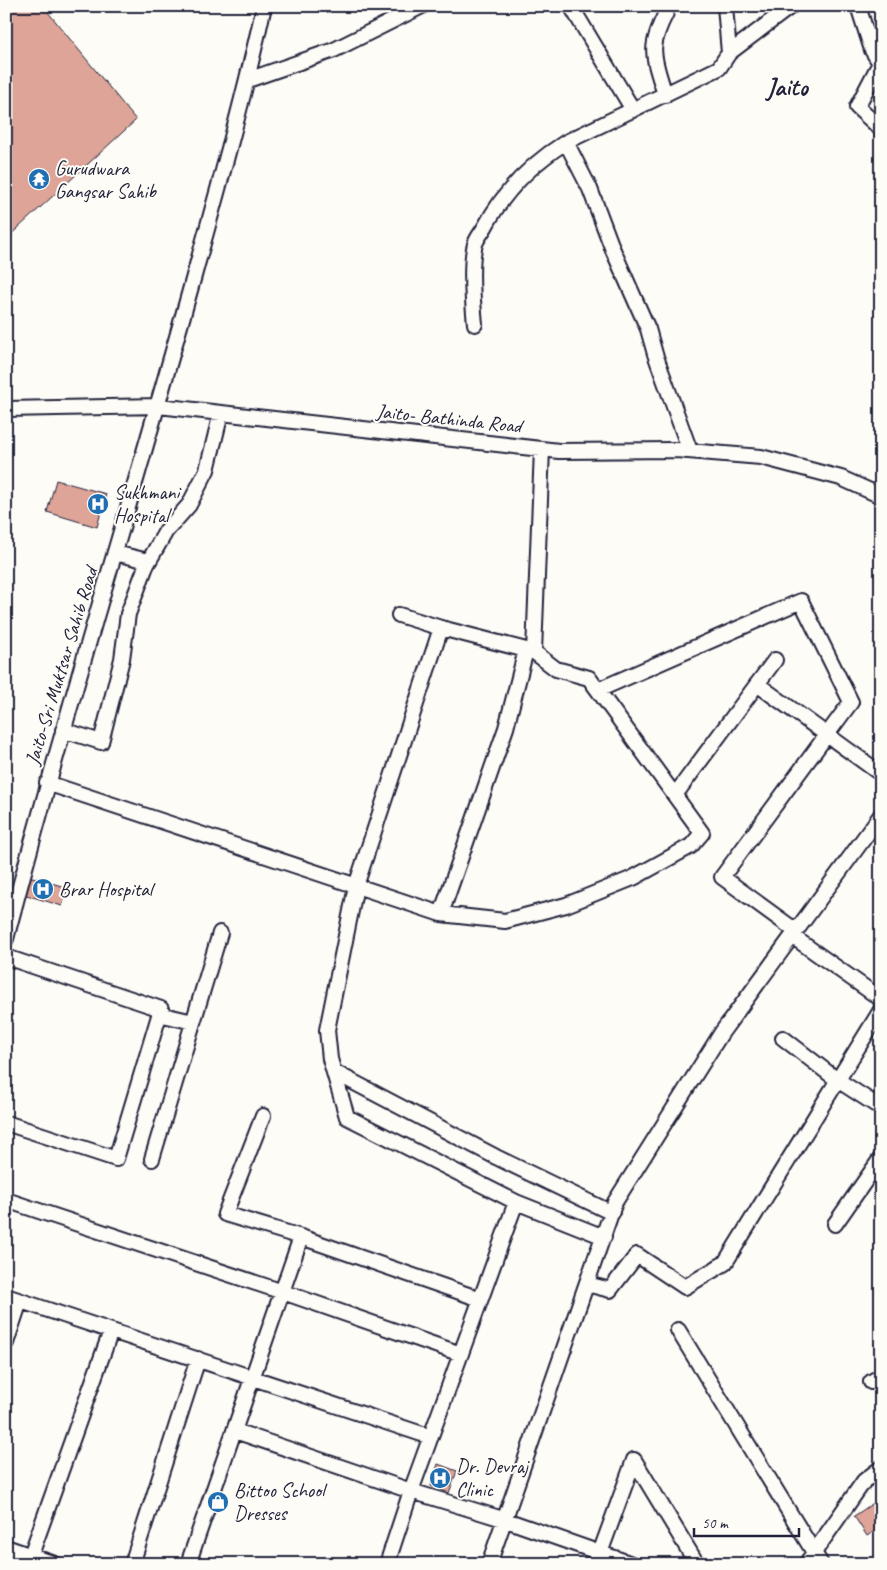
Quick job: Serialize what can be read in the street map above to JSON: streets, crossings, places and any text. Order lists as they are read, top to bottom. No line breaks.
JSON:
{"streets":{"street":["Jaito- Bathinda Road","Jaito-Sri Muktsar Sahib Road"]},"crossings":[["Jaito- Bathinda Road","Jaito-Sri Muktsar Sahib Road"]],"districts":["Jaito"],"places":{"temple":["Gurudwara Gangsar Sahib"],"hospital":["Sukhmani Hospital","Brar Hospital","Dr. Devraj Clinic"],"shop":["Bittoo School Dresses"]},"scale_bar":"50 m"}
